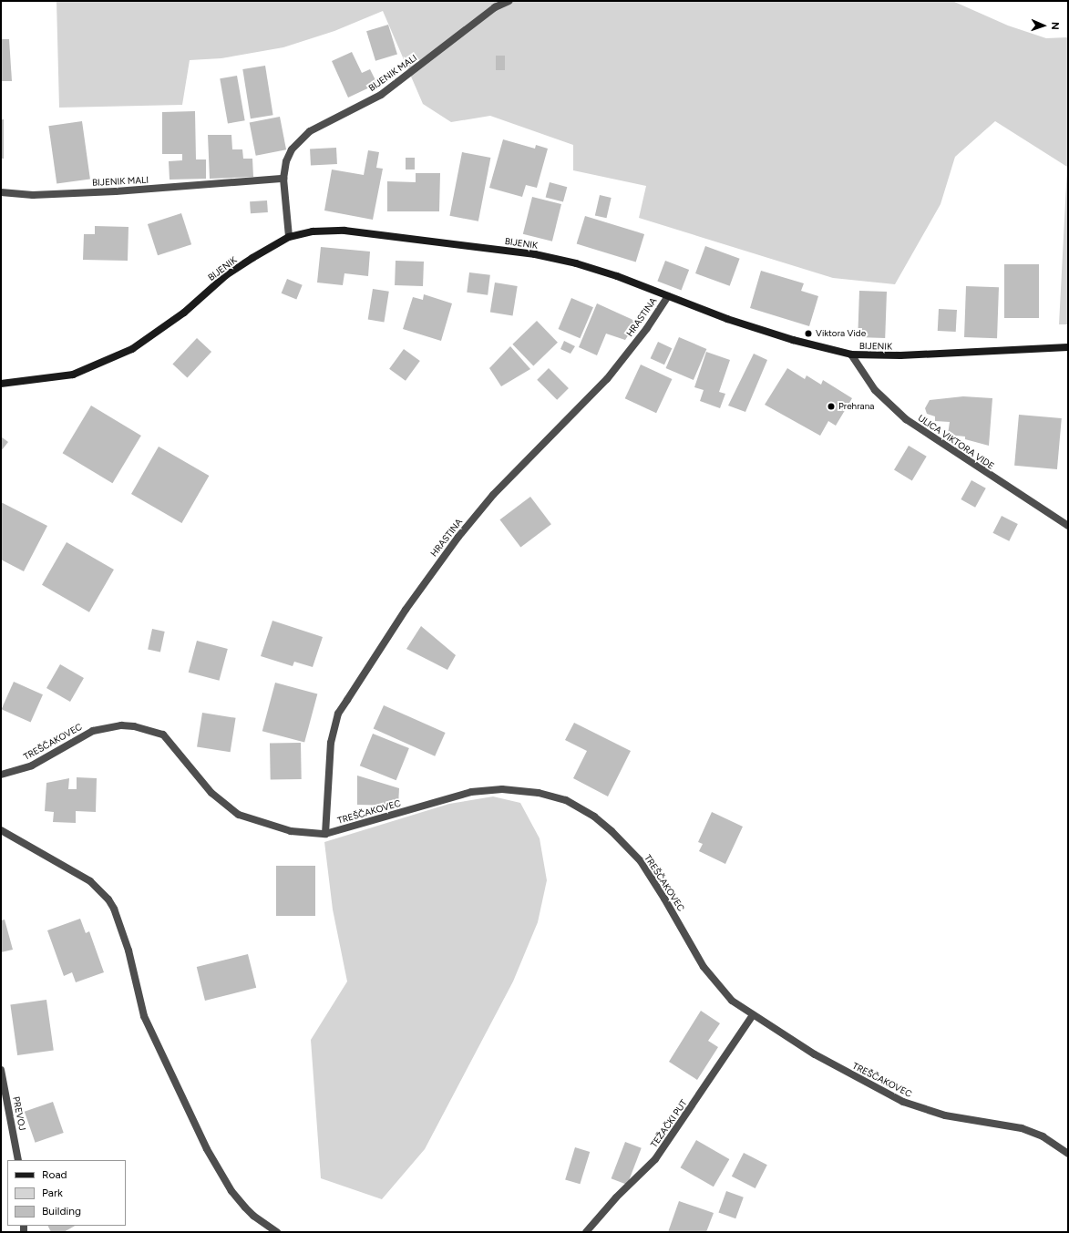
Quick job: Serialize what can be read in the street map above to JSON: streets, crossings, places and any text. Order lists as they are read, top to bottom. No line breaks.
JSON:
{"streets":{"main road":["BIJENIK"],"street":["BIJENIK MALI","HRASTINA","ULICA VIKTORA VIDE","TREŠČAKOVEC","PREVOJ","TEŽAČKI PUT"]},"crossings":[["BIJENIK MALI","BIJENIK"],["BIJENIK","HRASTINA"],["BIJENIK","ULICA VIKTORA VIDE"],["HRASTINA","TREŠČAKOVEC"],["TREŠČAKOVEC","TEŽAČKI PUT"]],"places":["Viktora Vide","Prehrana"],"legend":["Road","Park","Building"],"north":"right"}
